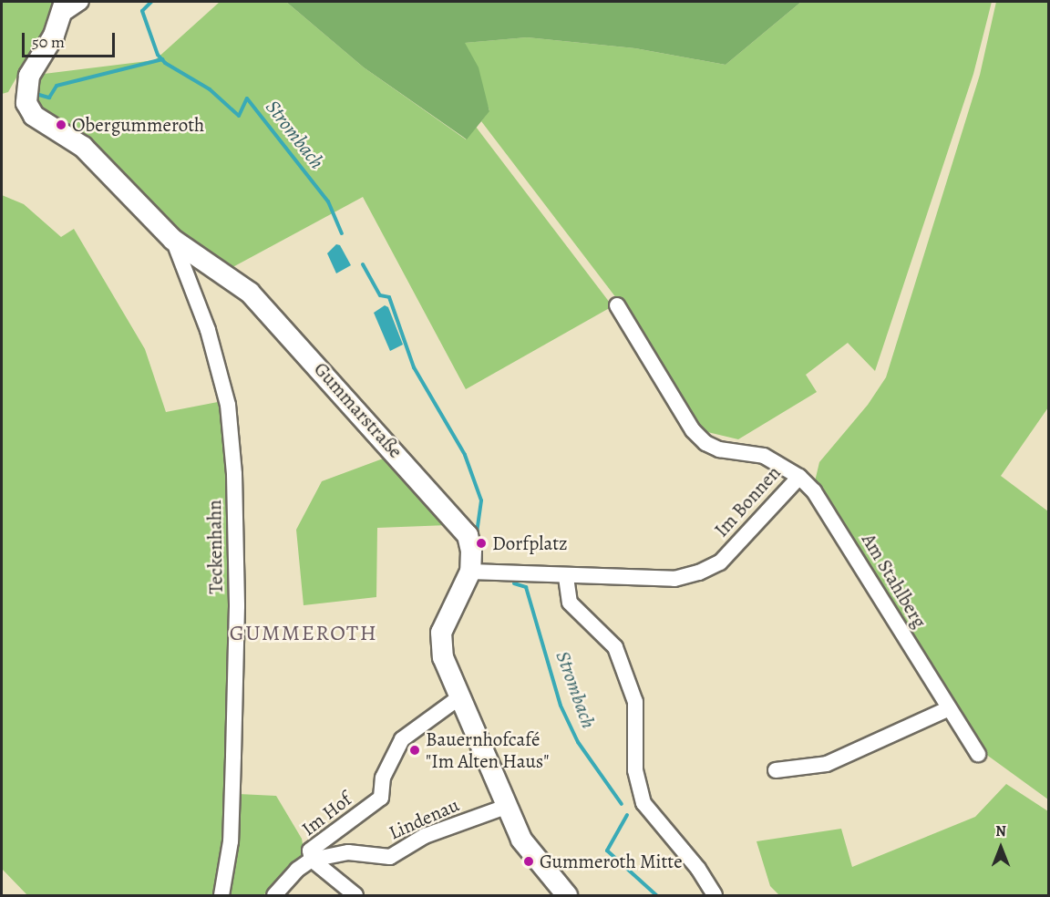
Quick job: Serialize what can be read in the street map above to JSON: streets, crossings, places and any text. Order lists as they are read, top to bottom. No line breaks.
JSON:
{"streets":{"street":["Gummarstraße","Im Bonnen","Teckenhahn","Am Stahlberg","Im Hof","Lindenau"]},"crossings":[["Gummarstraße","Im Bonnen"],["Gummarstraße","Teckenhahn"],["Gummarstraße","Im Hof"],["Gummarstraße","Lindenau"],["Im Bonnen","Am Stahlberg"],["Im Hof","Lindenau"]],"districts":["GUMMEROTH"],"water":["Strombach"],"places":["Obergummeroth","Dorfplatz","Bauernhofcafé \"Im Alten Haus\"","Gummeroth Mitte"],"scale_bar":"50 m","north":"top"}
